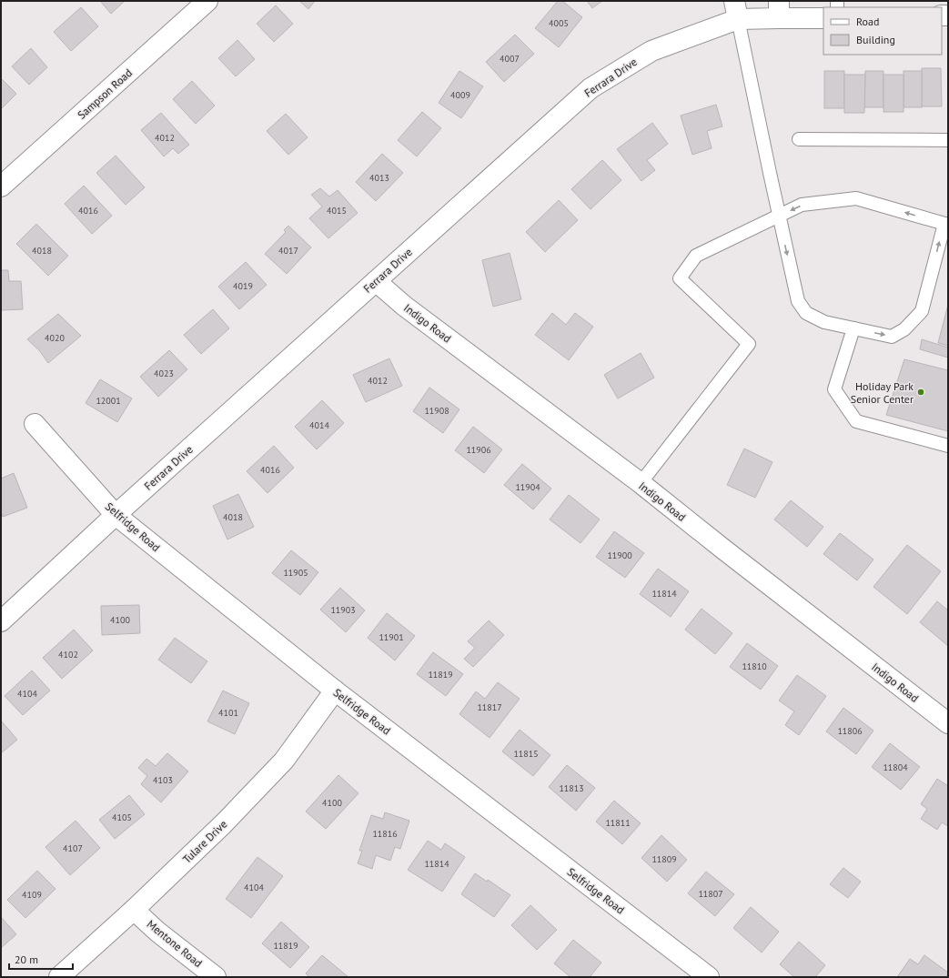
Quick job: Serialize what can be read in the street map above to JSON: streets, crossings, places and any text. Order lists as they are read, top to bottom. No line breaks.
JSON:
{"streets":{"street":["Ferrara Drive","Sampson Road","Indigo Road","Selfridge Road","Tulare Drive","Mentone Road"]},"crossings":[["Ferrara Drive","Indigo Road"],["Ferrara Drive","Selfridge Road"],["Selfridge Road","Tulare Drive"],["Tulare Drive","Mentone Road"]],"places":["Holiday Park Senior Center"],"house_numbers":["4005","4007","4009","4012","4013","4016","4015","4018","4017","4019","4020","4023","4012","12001","11908","4014","11906","4016","11904","4018","11900","11905","11814","11903","4100","11901","4102","11810","11819","4104","11817","4101","11806","11815","11804","4103","11813","4100","4105","11811","11816","4107","11809","11814","4104","11807","4109","11819"],"legend":["Road","Building"],"scale_bar":"20 m"}
